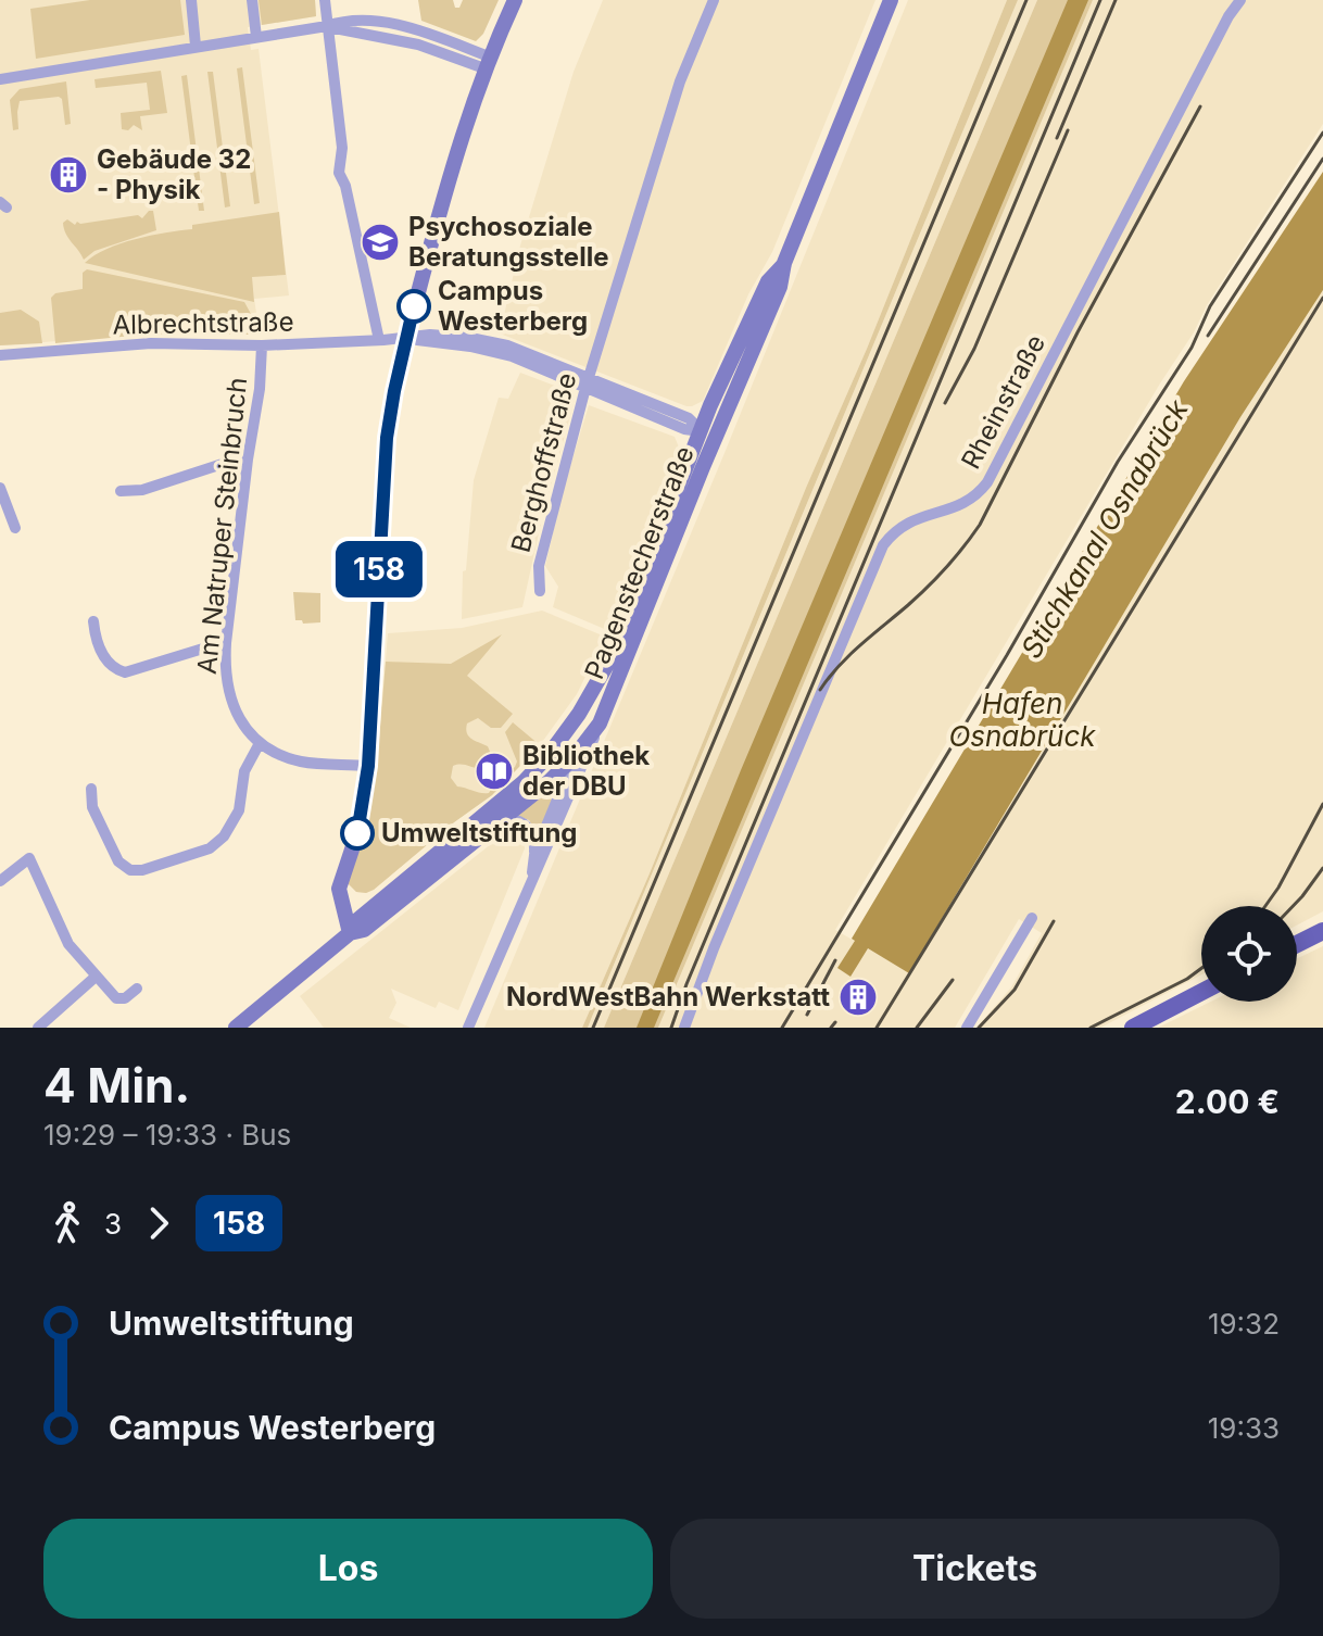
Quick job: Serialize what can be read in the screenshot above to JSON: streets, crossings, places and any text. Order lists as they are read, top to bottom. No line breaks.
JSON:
{"streets":{"main road":["Pagenstecherstraße"],"street":["Albrechtstraße","Rheinstraße","Berghoffstraße","Am Natruper Steinbruch"]},"crossings":[["Albrechtstraße","Berghoffstraße"],["Albrechtstraße","Am Natruper Steinbruch"],["Albrechtstraße","Pagenstecherstraße"]],"water":["Stichkanal Osnabrück","Hafen Osnabrück"],"places":{"building":["Gebäude 32 - Physik","NordWestBahn Werkstatt"],"school or university":["Psychosoziale Beratungsstelle"],"other":["Campus Westerberg","Umweltstiftung"],"library":["Bibliothek der DBU"]},"lines":["bus line 158"],"page":{"on_map":"158","heading":["4 Min.","19:29 – 19:33 · Bus","2.00 €"],"legs":["3","158"],"list":[{"name":"Umweltstiftung","value":"19:32"},{"name":"Campus Westerberg","value":"19:33"}],"buttons":["Los","Tickets"]}}
